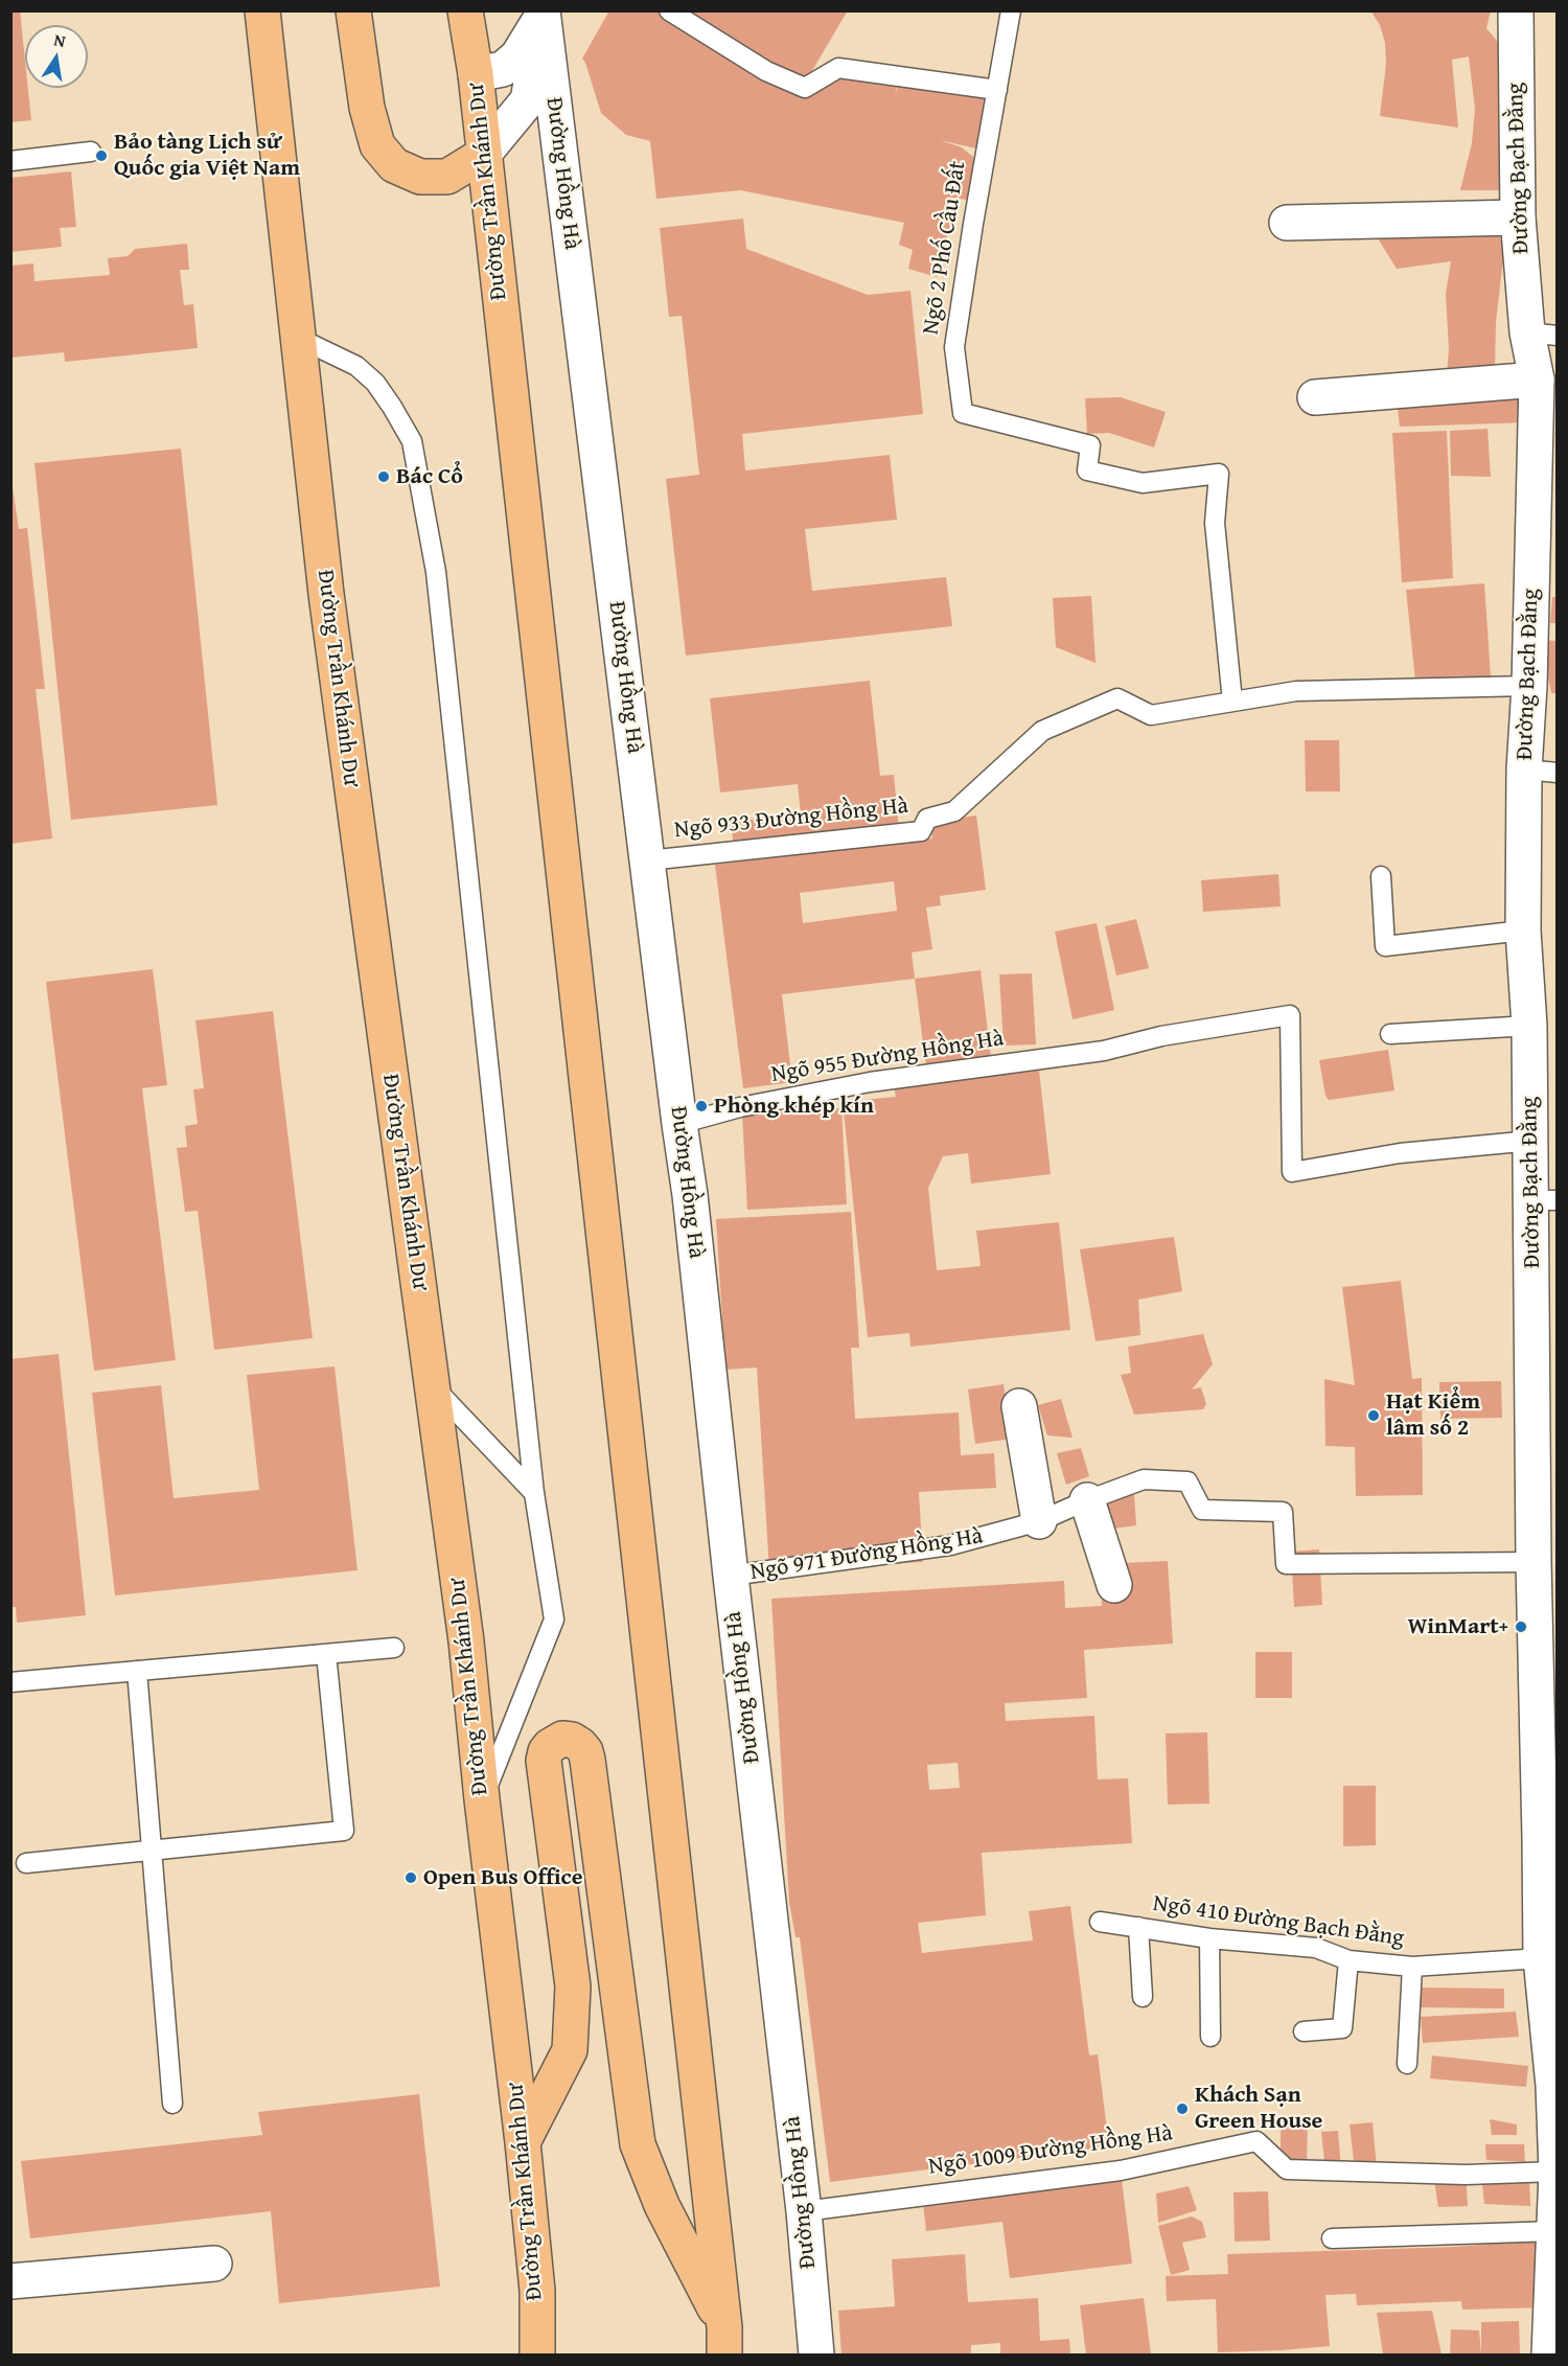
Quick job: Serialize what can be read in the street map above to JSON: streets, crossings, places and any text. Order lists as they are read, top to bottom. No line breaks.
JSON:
{"streets":{"main road":["Đường Trần Khánh Dư"],"street":["Đường Bạch Đằng","Đường Hồng Hà"],"lane":["Ngõ 2 Phố Cầu Đất","Ngõ 933 Đường Hồng Hà","Ngõ 955 Đường Hồng Hà","Ngõ 971 Đường Hồng Hà","Ngõ 410 Đường Bạch Đằng","Ngõ 1009 Đường Hồng Hà"]},"crossings":[["Đường Bạch Đằng","Ngõ 933 Đường Hồng Hà"],["Đường Bạch Đằng","Ngõ 955 Đường Hồng Hà"],["Đường Bạch Đằng","Ngõ 971 Đường Hồng Hà"],["Đường Bạch Đằng","Ngõ 410 Đường Bạch Đằng"],["Đường Bạch Đằng","Ngõ 1009 Đường Hồng Hà"],["Đường Hồng Hà","Ngõ 933 Đường Hồng Hà"],["Đường Hồng Hà","Ngõ 955 Đường Hồng Hà"],["Đường Hồng Hà","Ngõ 971 Đường Hồng Hà"],["Đường Hồng Hà","Ngõ 1009 Đường Hồng Hà"],["Ngõ 2 Phố Cầu Đất","Ngõ 933 Đường Hồng Hà"]],"places":["Bảo tàng Lịch sử Quốc gia Việt Nam","Bác Cổ","Phòng khép kín","Hạt Kiểm lâm số 2","WinMart+","Open Bus Office","Khách Sạn Green House"],"north":"top"}
